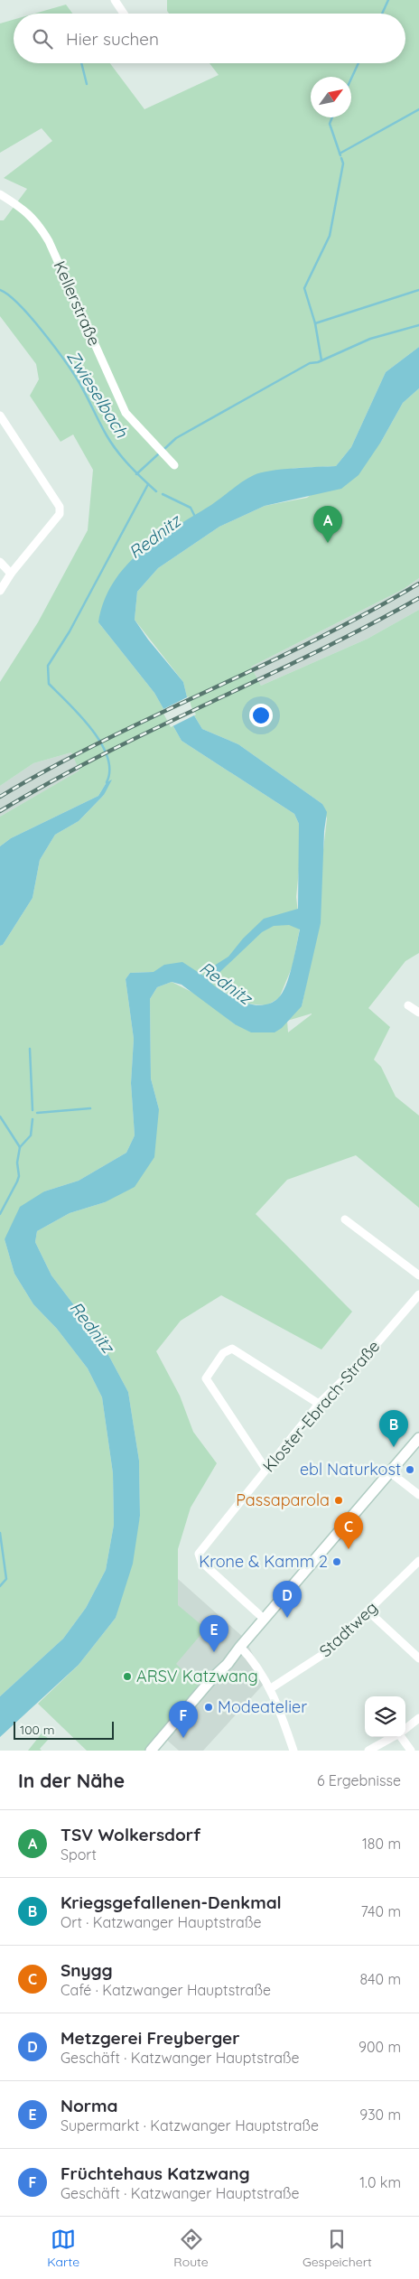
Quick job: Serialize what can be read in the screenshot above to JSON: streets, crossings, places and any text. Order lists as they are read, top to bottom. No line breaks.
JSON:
{"streets":{"street":["Kellerstraße","Kloster-Ebrach-Straße","Stadtweg"]},"water":["Zwieselbach","Rednitz"],"places":["ebl Naturkost","Passaparola","Krone & Kamm 2","ARSV Katzwang","Modeatelier"],"scale_bar":"100 m","north":"top right","page":{"search":"Hier suchen","pins":["A","B","C","D","E","F"],"scale":"100 m","heading":["In der Nähe","6 Ergebnisse"],"list":[{"mark":"A","name":"TSV Wolkersdorf","note":"Sport","value":"180 m"},{"mark":"B","name":"Kriegsgefallenen-Denkmal","note":"Ort · Katzwanger Hauptstraße","value":"740 m"},{"mark":"C","name":"Snygg","note":"Café · Katzwanger Hauptstraße","value":"840 m"},{"mark":"D","name":"Metzgerei Freyberger","note":"Geschäft · Katzwanger Hauptstraße","value":"900 m"},{"mark":"E","name":"Norma","note":"Supermarkt · Katzwanger Hauptstraße","value":"930 m"},{"mark":"F","name":"Früchtehaus Katzwang","note":"Geschäft · Katzwanger Hauptstraße","value":"1.0 km"}],"nav":["Karte","Route","Gespeichert"]}}
